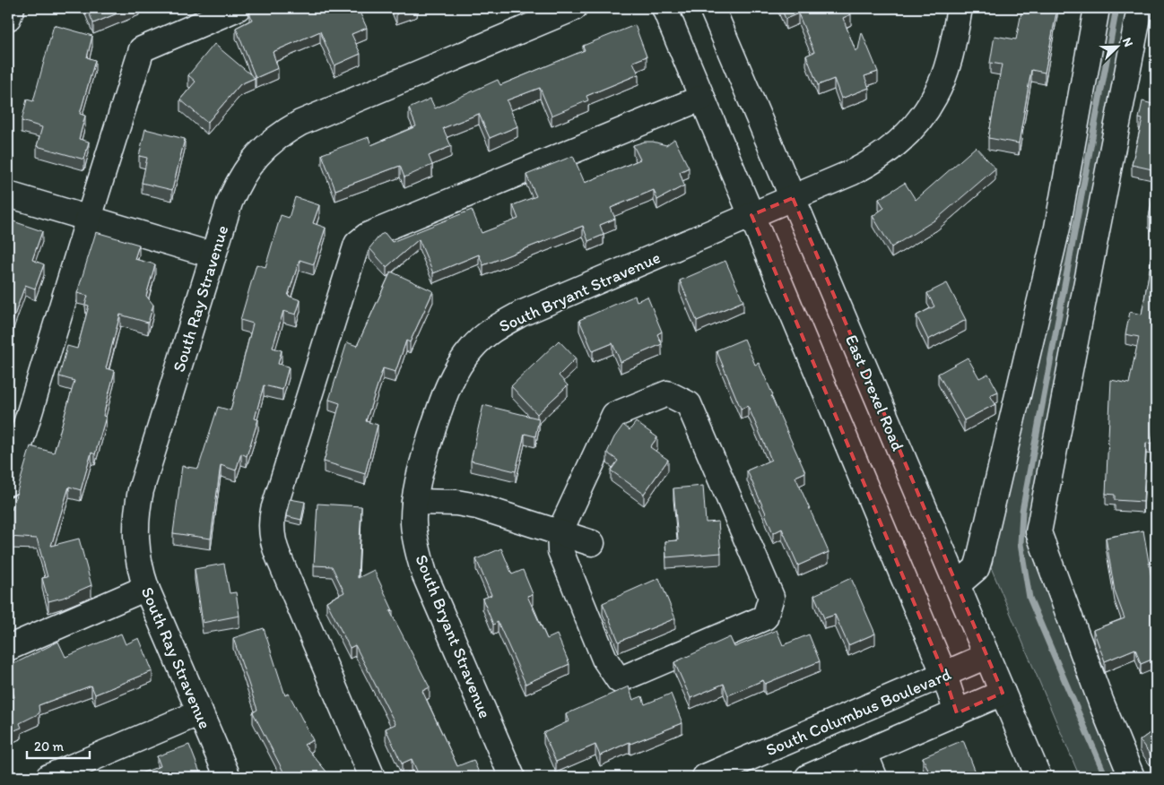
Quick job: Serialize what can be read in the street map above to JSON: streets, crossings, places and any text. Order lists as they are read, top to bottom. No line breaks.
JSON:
{"streets":{"street":["South Bryant Stravenue","South Ray Stravenue","East Drexel Road","South Columbus Boulevard"]},"crossings":[["South Bryant Stravenue","East Drexel Road"],["East Drexel Road","South Columbus Boulevard"]],"scale_bar":"20 m","north":"top right"}
